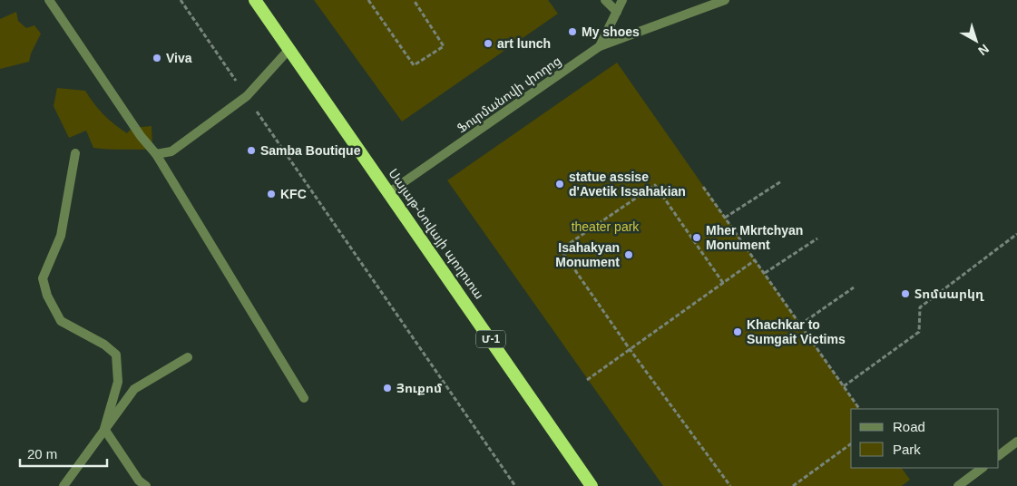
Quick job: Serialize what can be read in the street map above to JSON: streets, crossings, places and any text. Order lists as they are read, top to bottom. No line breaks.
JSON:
{"streets":{"highway":["Սայաթ-Նովայի պողոտա","Մ-1"],"street":["Ֆուրմանովի փողոց"]},"crossings":[["Ֆուրմանովի փողոց","Սայաթ-Նովայի պողոտա"]],"parks":["theater park"],"places":["My shoes","art lunch","Viva","Samba Boutique","statue assise d'Avetik Issahakian","KFC","Mher Mkrtchyan Monument","Isahakyan Monument","Տոմսարկղ","Khachkar to Sumgait Victims","Յուքոմ"],"legend":["Road","Park"],"scale_bar":"20 m","north":"bottom right"}
